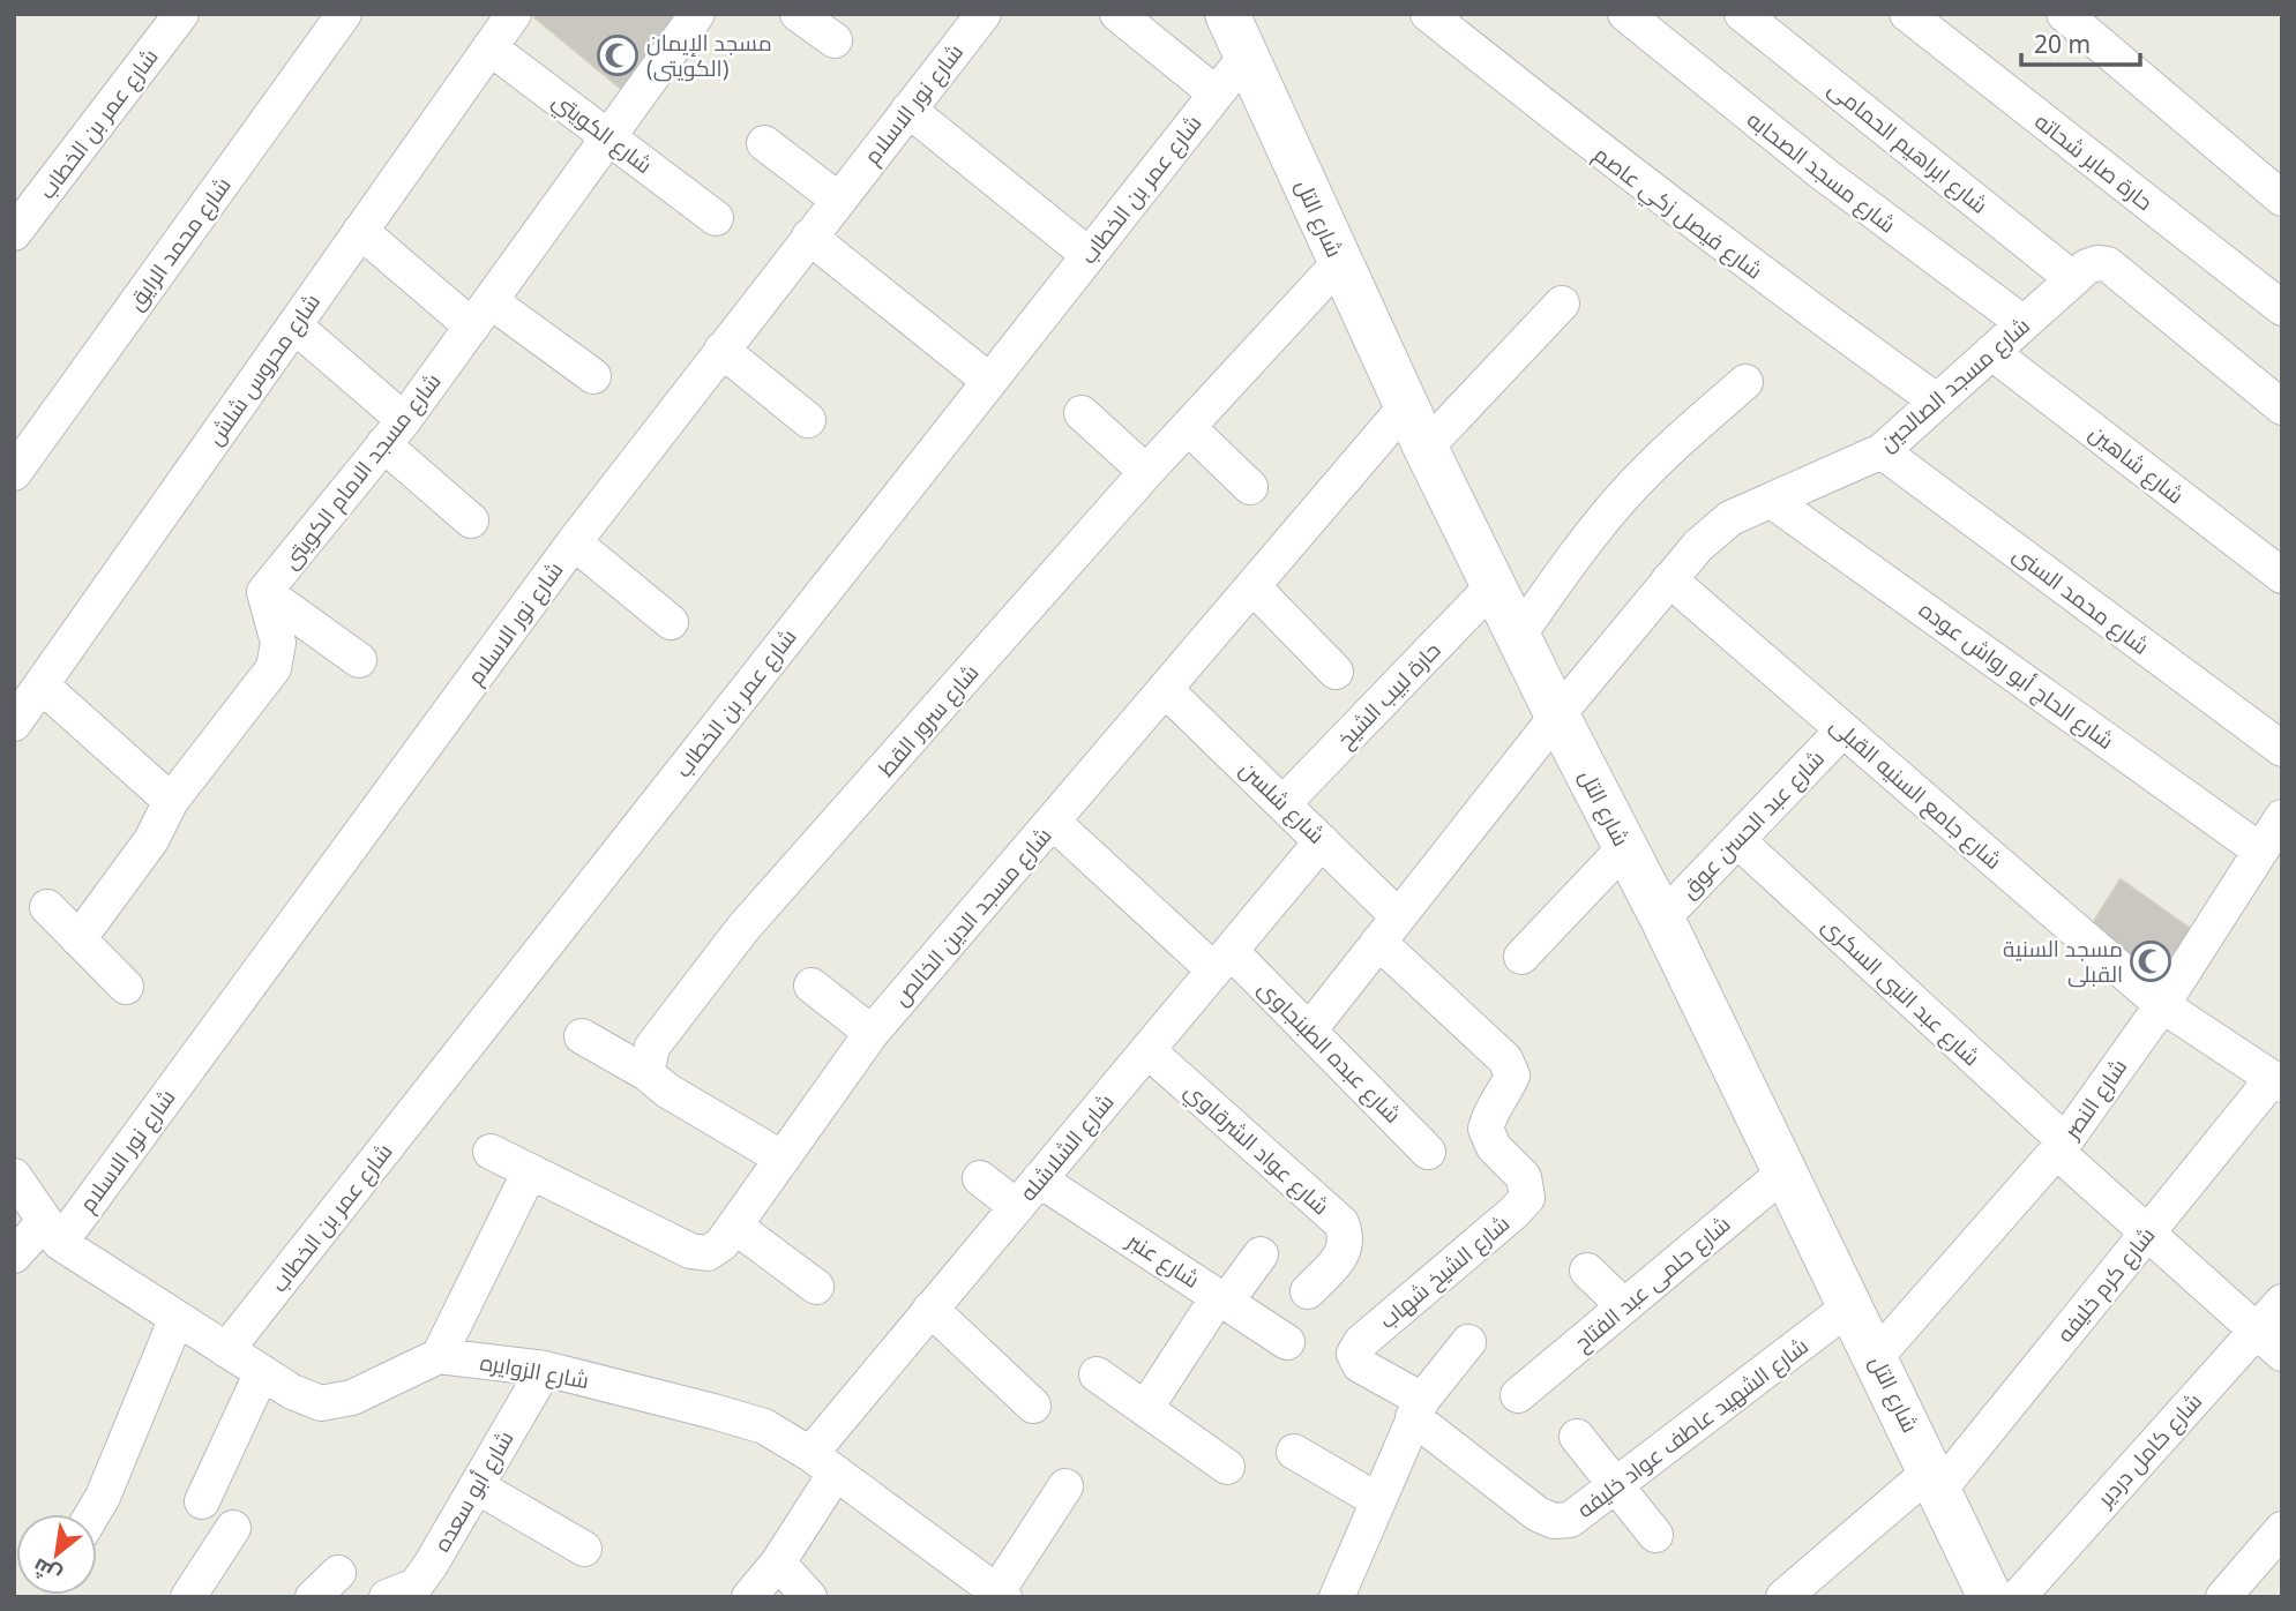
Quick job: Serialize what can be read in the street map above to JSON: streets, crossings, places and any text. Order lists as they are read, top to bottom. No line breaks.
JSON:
{"streets":{"street":["شارع نور الاسلام","شارع عمر بن الخطاب","شارع الكويتي","شارع ابراهيم الحمامى","حارة صابر شحاته","شارع مسجد الصحابه","شارع فيصل زكي عاصم","شارع التل","شارع محمد الرايق","شارع محروس شلش","شارع مسجد الصالحين","شارع شاهين","شارع مسجد الامام الكويتى","شارع محمد السنى","شارع الحاج أبو رواش عوده","حارة لبيب الشيخ","شارع سرور القط","شارع جامع السنيه القبلى","شارع شلسن","شارع عبد الحسن عوق","شارع مسجد الدين الخالص","شارع عبد النبى السكرى","شارع عبده الطبنجاوى","شارع النصر","شارع الشلاشله","شارع عواد الشرقاوي","شارع عنبر","شارع الشيخ شهاب","شارع حلمى عبد الفتاح","شارع كرم خليفه","شارع الزوايره","شارع الشهيد عاطف عواد خليفه","شارع كامل دردير","شارع أبو سعده"]},"crossings":[["شارع عمر بن الخطاب","شارع التل"],["شارع الكويتي","شارع محروس شلش"],["شارع الكويتي","شارع مسجد الامام الكويتى"],["شارع ابراهيم الحمامى","شارع مسجد الصالحين"],["شارع مسجد الصحابه","شارع مسجد الصالحين"],["شارع فيصل زكي عاصم","شارع مسجد الصالحين"],["شارع التل","شارع مسجد الصالحين"],["شارع التل","حارة لبيب الشيخ"],["شارع التل","شارع سرور القط"],["شارع التل","شارع عبد الحسن عوق"],["شارع التل","شارع مسجد الدين الخالص"],["شارع التل","شارع النصر"],["شارع التل","شارع حلمى عبد الفتاح"],["شارع التل","شارع كرم خليفه"],["شارع التل","شارع الشهيد عاطف عواد خليفه"],["شارع مسجد الصالحين","شارع شاهين"],["شارع مسجد الصالحين","شارع محمد السنى"],["شارع مسجد الصالحين","شارع الحاج أبو رواش عوده"],["شارع مسجد الصالحين","شارع جامع السنيه القبلى"],["شارع الحاج أبو رواش عوده","شارع النصر"],["حارة لبيب الشيخ","شارع شلسن"],["شارع جامع السنيه القبلى","شارع عبد الحسن عوق"],["شارع جامع السنيه القبلى","شارع النصر"],["شارع جامع السنيه القبلى","شارع كرم خليفه"],["شارع شلسن","شارع مسجد الدين الخالص"],["شارع شلسن","شارع الشلاشله"],["شارع شلسن","شارع الشيخ شهاب"],["شارع عبد الحسن عوق","شارع عبد النبى السكرى"],["شارع مسجد الدين الخالص","شارع عبده الطبنجاوى"],["شارع عبد النبى السكرى","شارع النصر"],["شارع عبد النبى السكرى","شارع كرم خليفه"],["شارع عبد النبى السكرى","شارع كامل دردير"],["شارع عبده الطبنجاوى","شارع الشلاشله"],["شارع الشلاشله","شارع عواد الشرقاوي"],["شارع الشلاشله","شارع عنبر"],["شارع الشلاشله","شارع الزوايره"],["شارع الشيخ شهاب","شارع الشهيد عاطف عواد خليفه"],["شارع الزوايره","شارع أبو سعده"]],"places":{"mosque":["مسجد الإيمان (الكويتى)","مسجد السنية القبلى"]},"scale_bar":"20 m","north":"bottom left"}
